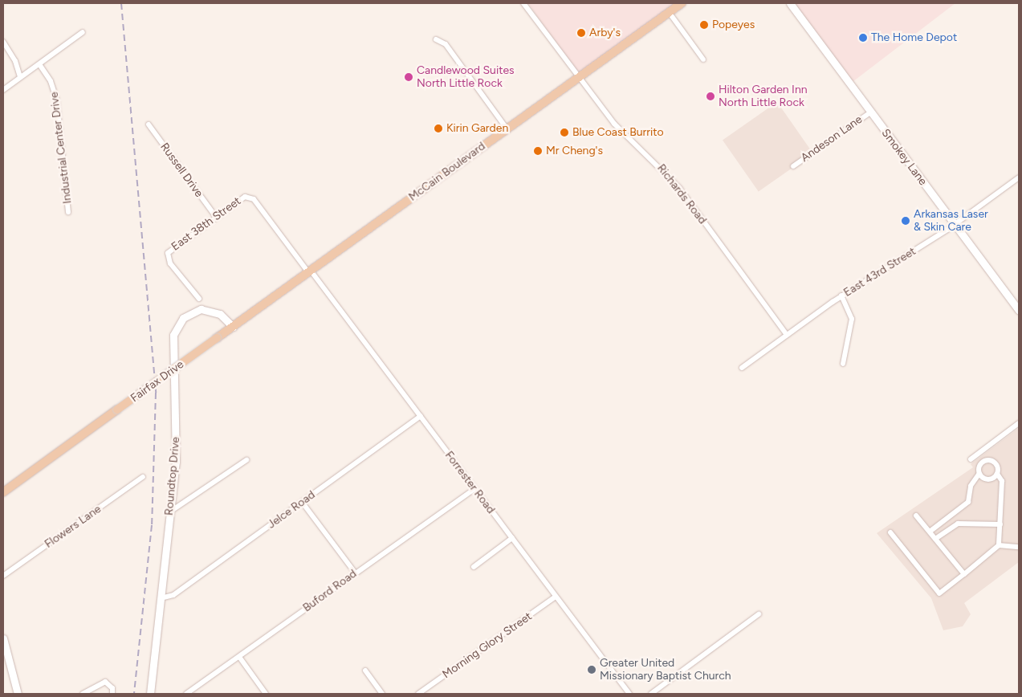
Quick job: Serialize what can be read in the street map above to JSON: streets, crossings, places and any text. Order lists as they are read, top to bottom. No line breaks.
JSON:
{"streets":{"main road":["McCain Boulevard","Fairfax Drive"],"street":["Andeson Lane","Industrial Center Drive","Smokey Lane","Russell Drive","Richards Road","East 38th Street","East 43rd Street","Roundtop Drive","Forrester Road","Jelce Road","Flowers Lane","Buford Road","Morning Glory Street"]},"crossings":[["Andeson Lane","Smokey Lane"],["Smokey Lane","East 43rd Street"],["Russell Drive","East 38th Street"],["McCain Boulevard","Richards Road"],["McCain Boulevard","Fairfax Drive"],["McCain Boulevard","Forrester Road"],["Richards Road","East 43rd Street"],["East 38th Street","Forrester Road"],["Fairfax Drive","Roundtop Drive"],["Fairfax Drive","Forrester Road"],["Roundtop Drive","Jelce Road"],["Forrester Road","Jelce Road"],["Forrester Road","Buford Road"],["Forrester Road","Morning Glory Street"]],"places":["Popeyes","Arby's","The Home Depot","Candlewood Suites North Little Rock","Hilton Garden Inn North Little Rock","Kirin Garden","Blue Coast Burrito","Mr Cheng's","Arkansas Laser & Skin Care","Greater United Missionary Baptist Church"]}
